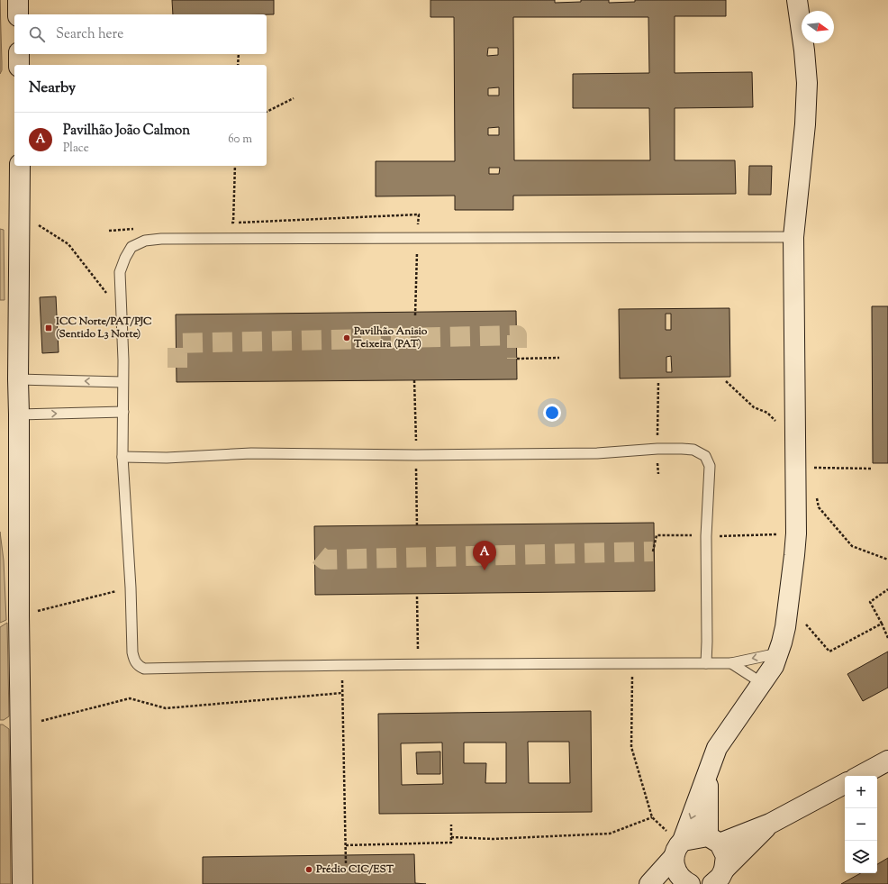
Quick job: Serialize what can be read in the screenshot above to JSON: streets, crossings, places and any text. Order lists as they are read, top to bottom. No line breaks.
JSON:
{"places":{"transit":["ICC Norte/PAT/PJC (Sentido L3 Norte)"],"other":["Pavilhão Anisio Teixeira (PAT)","Prédio CIC/EST"]},"north":"right","page":{"search":"Search here","heading":"Nearby","list":[{"mark":"A","name":"Pavilhão João Calmon","note":"Place","value":"60 m"}],"pins":"A","map_buttons":["+","−"]}}
